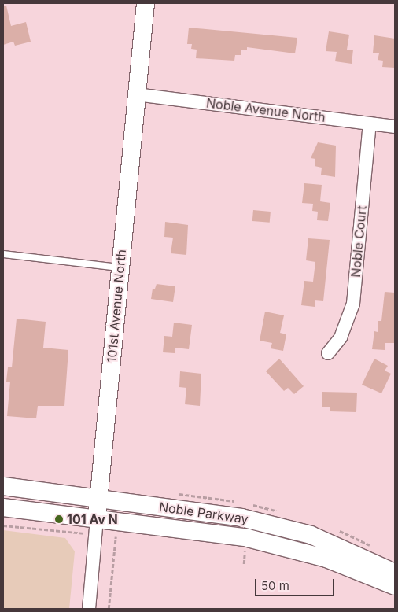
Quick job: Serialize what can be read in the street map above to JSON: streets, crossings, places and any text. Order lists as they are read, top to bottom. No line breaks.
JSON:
{"streets":{"main road":["101st Avenue North","Noble Parkway"],"street":["Noble Avenue North","Noble Court"]},"crossings":[["Noble Avenue North","Noble Court"],["Noble Avenue North","101st Avenue North"],["101st Avenue North","Noble Parkway"]],"places":["101 Av N"],"scale_bar":"50 m"}
